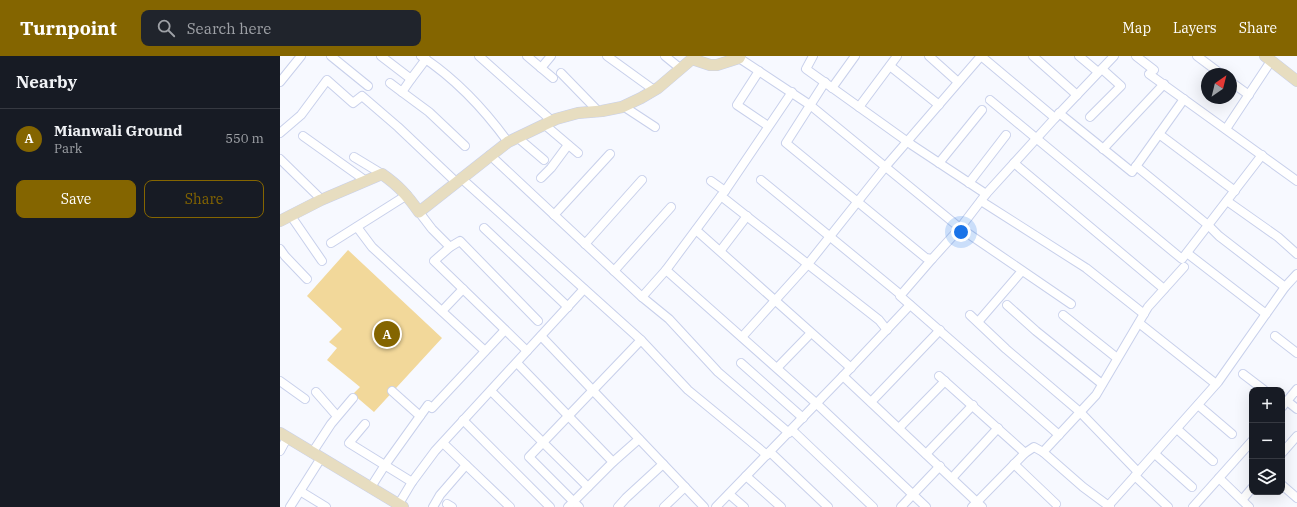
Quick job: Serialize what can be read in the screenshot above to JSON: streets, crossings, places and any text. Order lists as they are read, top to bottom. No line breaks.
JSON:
{"north":"top right","page":{"header":"Turnpoint","search":"Search here","nav":["Map","Layers","Share"],"heading":"Nearby","list":[{"mark":"A","name":"Mianwali Ground","note":"Park","value":"550 m"}],"buttons":["Save","Share"],"pins":"A","map_buttons":["+","−"]}}
